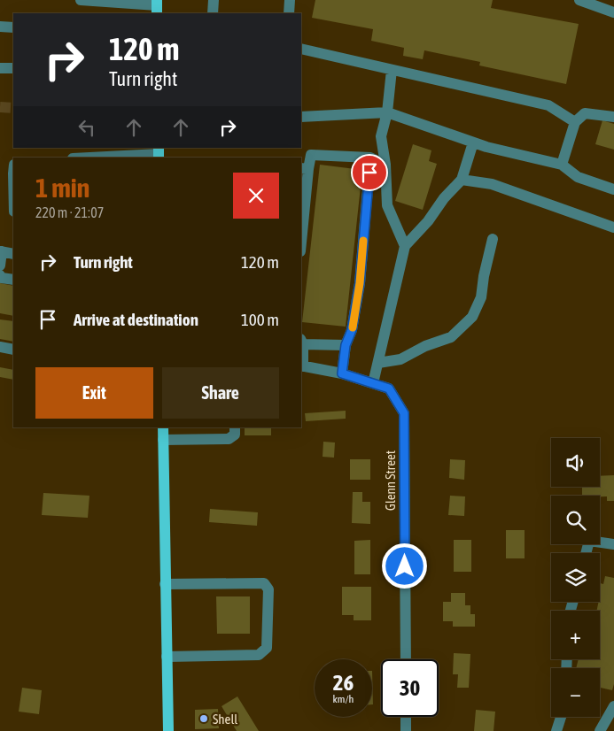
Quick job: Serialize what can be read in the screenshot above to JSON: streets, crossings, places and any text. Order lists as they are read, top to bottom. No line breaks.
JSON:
{"streets":{"street":["Glenn Street"]},"places":["Shell"],"page":{"turn":["120 m","Turn right"],"heading":["1 min","220 m · 21:07"],"list":[{"name":"Turn right","value":"120 m"},{"name":"Arrive at destination","value":"100 m"}],"buttons":["Exit","Share"],"map_buttons":["+","−"],"speed":"26 km/h","limit":"30"}}
